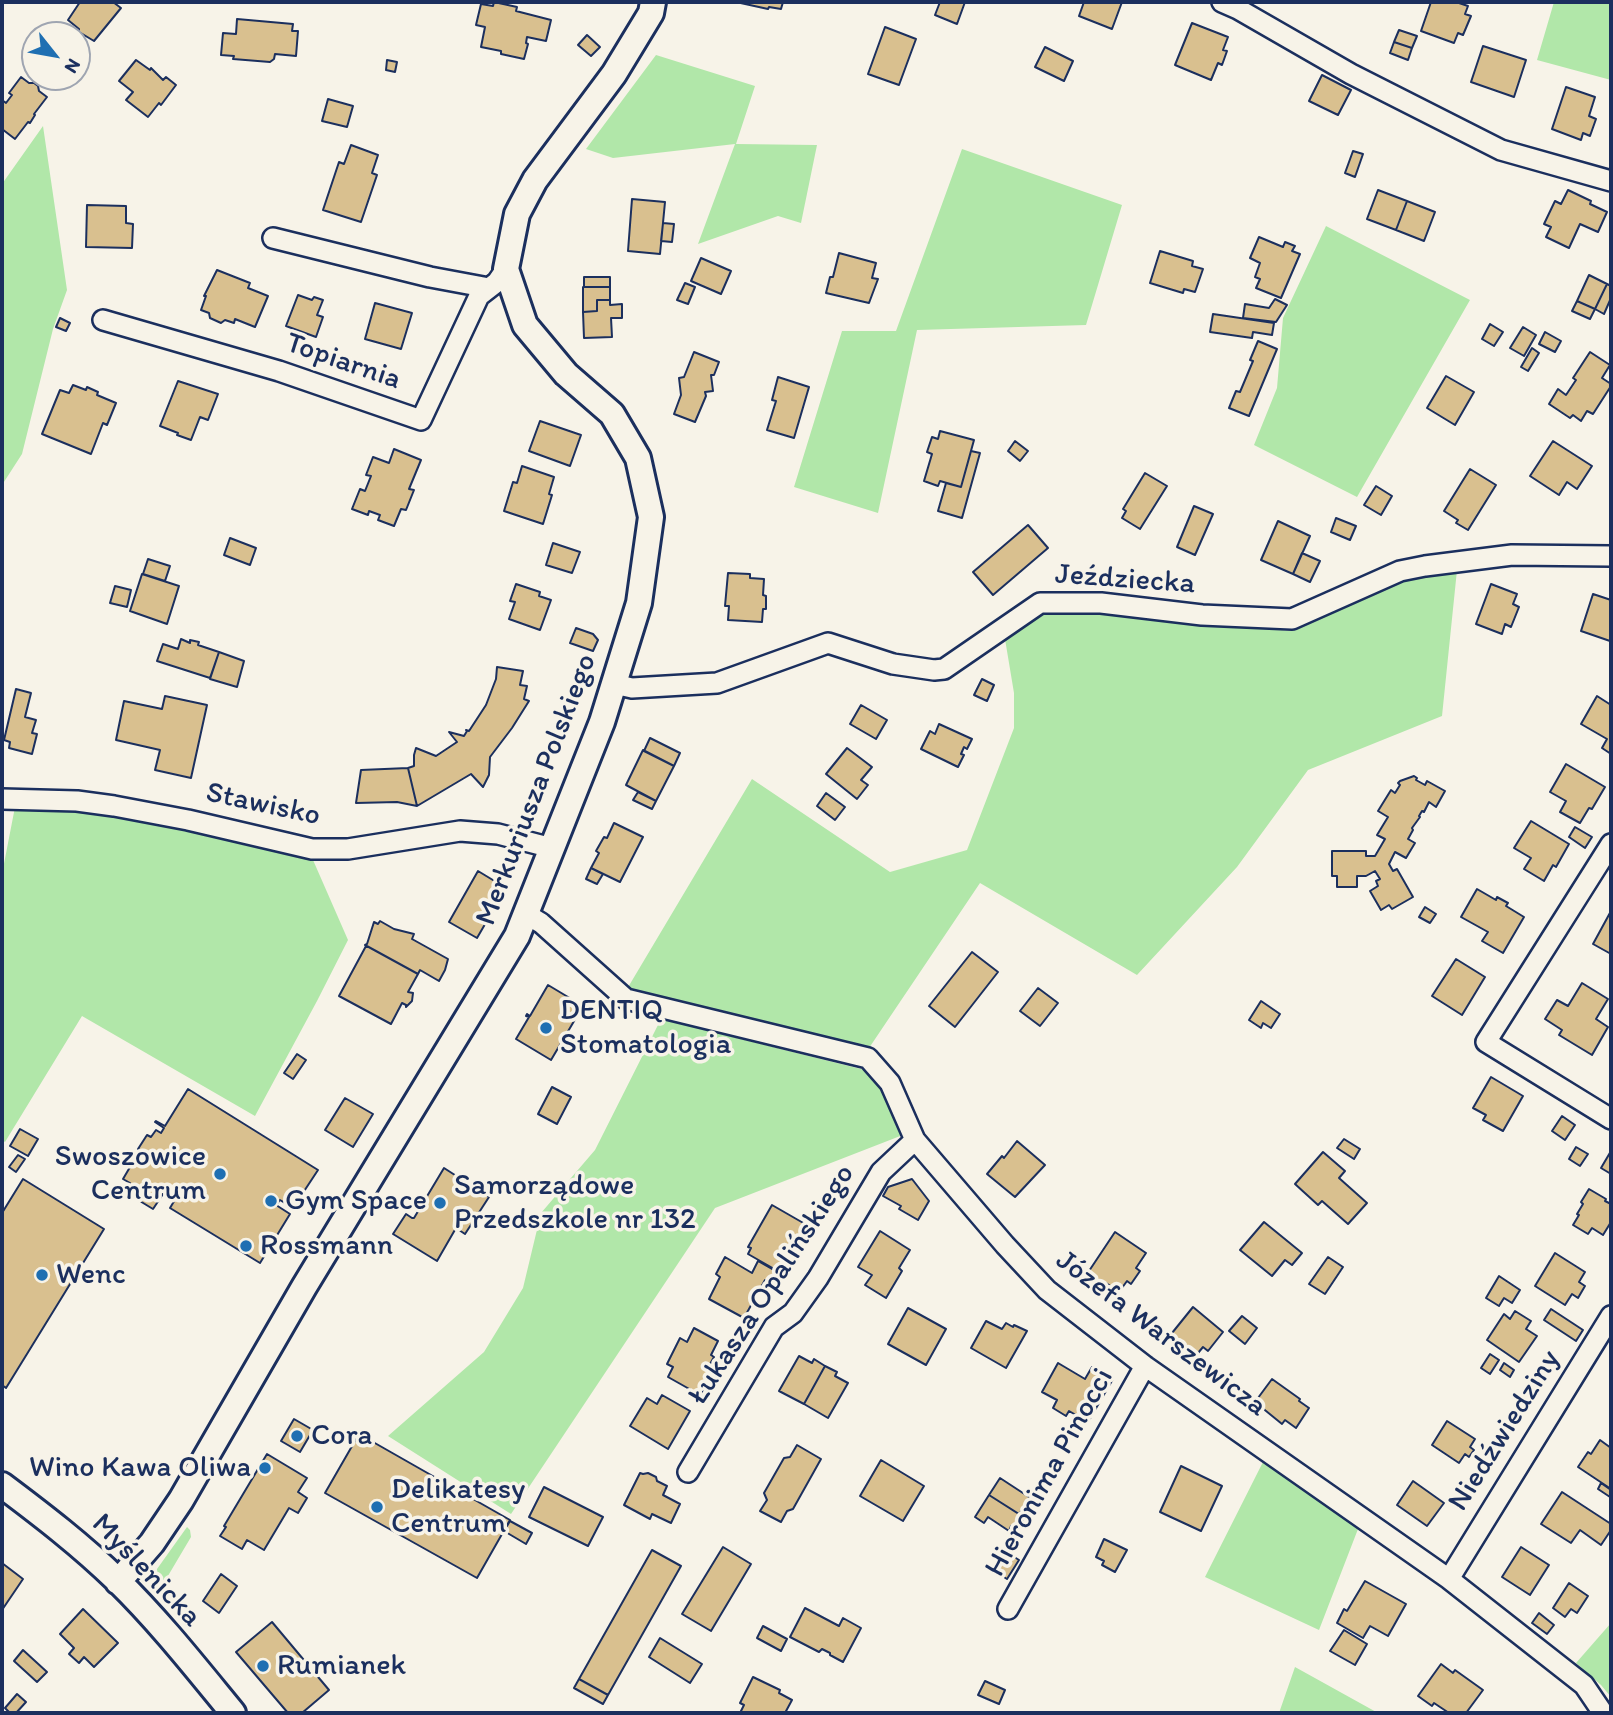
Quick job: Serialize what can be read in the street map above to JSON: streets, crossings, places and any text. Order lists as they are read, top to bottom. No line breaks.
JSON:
{"streets":{"street":["Topiarnia","Jeździecka","Merkuriusza Polskiego","Stawisko","Łukasza Opalińskiego","Józefa Warszewicza","Niedźwiedziny","Hieronima Pinocci","Myślenicka"]},"crossings":[["Topiarnia","Merkuriusza Polskiego"],["Jeździecka","Merkuriusza Polskiego"],["Merkuriusza Polskiego","Stawisko"],["Merkuriusza Polskiego","Józefa Warszewicza"],["Merkuriusza Polskiego","Myślenicka"],["Łukasza Opalińskiego","Józefa Warszewicza"],["Józefa Warszewicza","Niedźwiedziny"],["Józefa Warszewicza","Hieronima Pinocci"]],"places":["DENTIQ Stomatologia","Swoszowice Centrum","Gym Space","Samorządowe Przedszkole nr 132","Rossmann","Wenc","Cora","Wino Kawa Oliwa","Delikatesy Centrum","Rumianek"],"north":"bottom right"}
